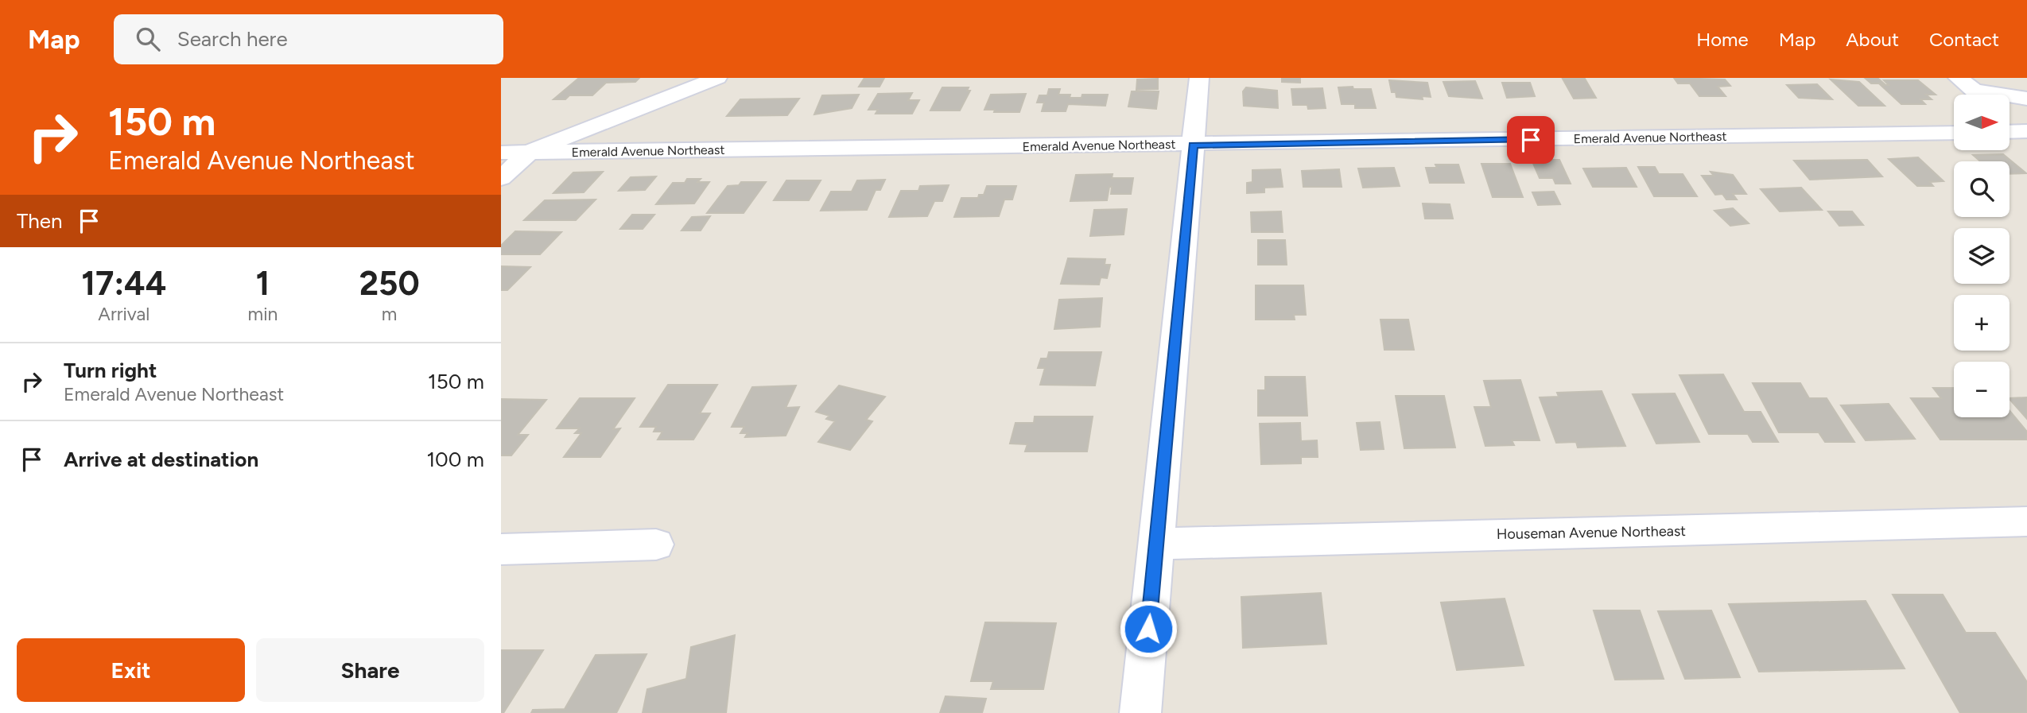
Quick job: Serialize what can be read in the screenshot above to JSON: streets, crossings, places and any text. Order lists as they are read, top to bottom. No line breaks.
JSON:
{"streets":{"street":["Emerald Avenue Northeast","Houseman Avenue Northeast"]},"north":"right","page":{"header":"Map","search":"Search here","nav":["Home","Map","About","Contact"],"turn":["150 m","Emerald Avenue Northeast"],"map_buttons":["+","−"],"then":"Then","eta":["17:44","Arrival","1","min","250","m"],"list":[{"name":"Turn right","note":"Emerald Avenue Northeast","value":"150 m"},{"name":"Arrive at destination","value":"100 m"}],"buttons":["Exit","Share"]}}
